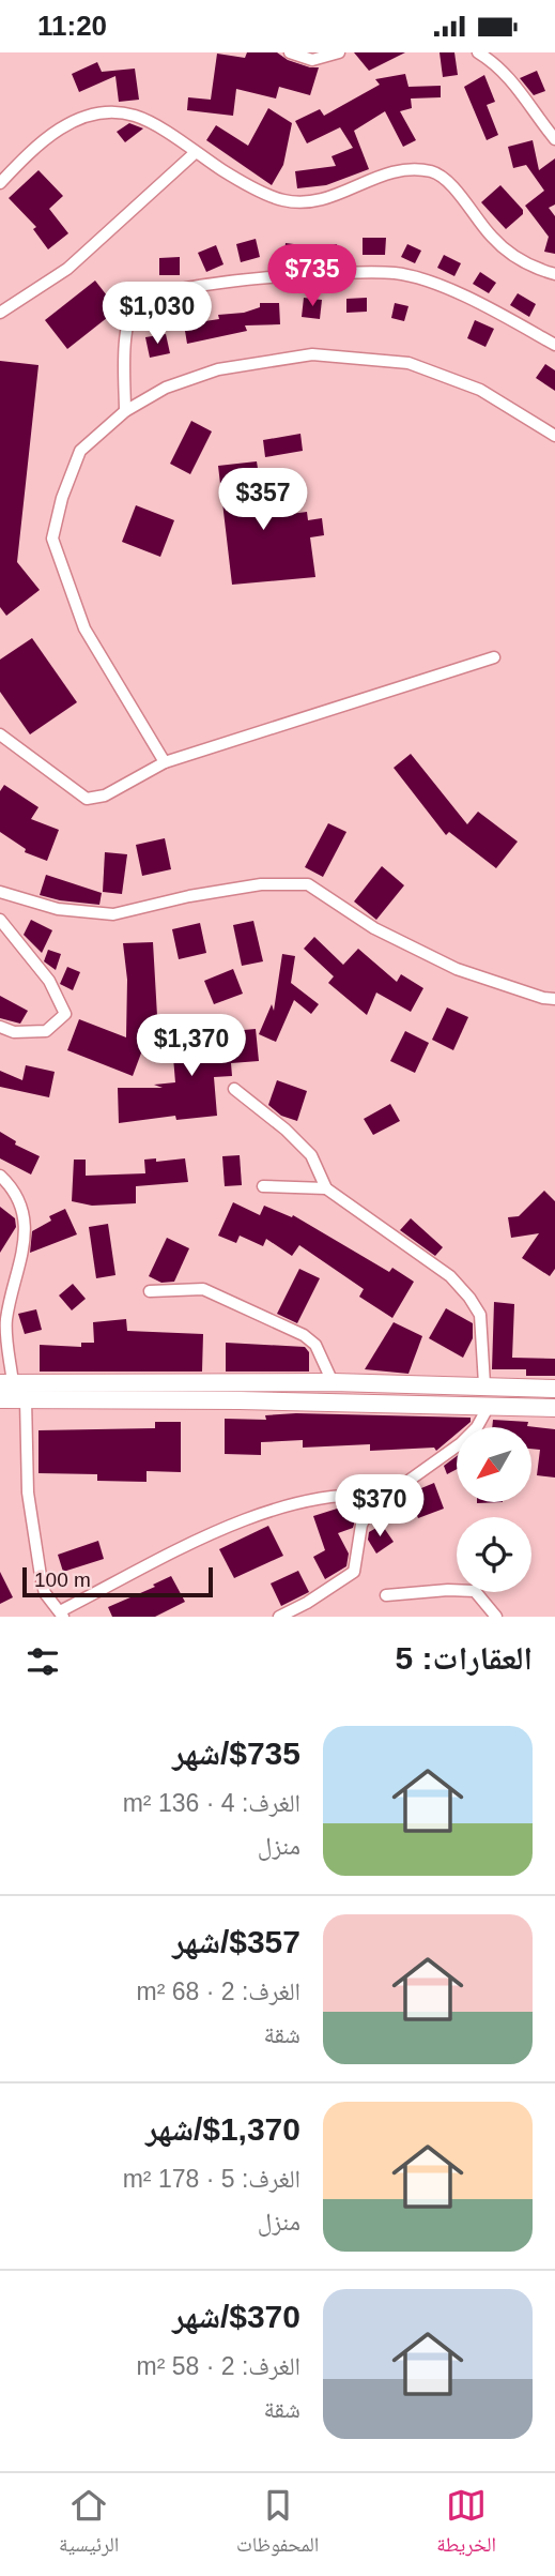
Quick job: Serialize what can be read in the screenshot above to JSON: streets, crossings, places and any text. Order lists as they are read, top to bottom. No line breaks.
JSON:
{"scale_bar":"100 m","north":"bottom left","page":{"status":"11:20","price":["$735","$1,030","$357","$1,370","$370"],"scale":"100 m","heading":"العقارات: 5","list":[{"name":"$735/شهر","note":"الغرف: 4 · 136 m² · منزل"},{"name":"$357/شهر","note":"الغرف: 2 · 68 m² · شقة"},{"name":"$1,370/شهر","note":"الغرف: 5 · 178 m² · منزل"},{"name":"$370/شهر","note":"الغرف: 2 · 58 m² · شقة"}],"tabs":["الخريطة","المحفوظات","الرئيسية"]}}
